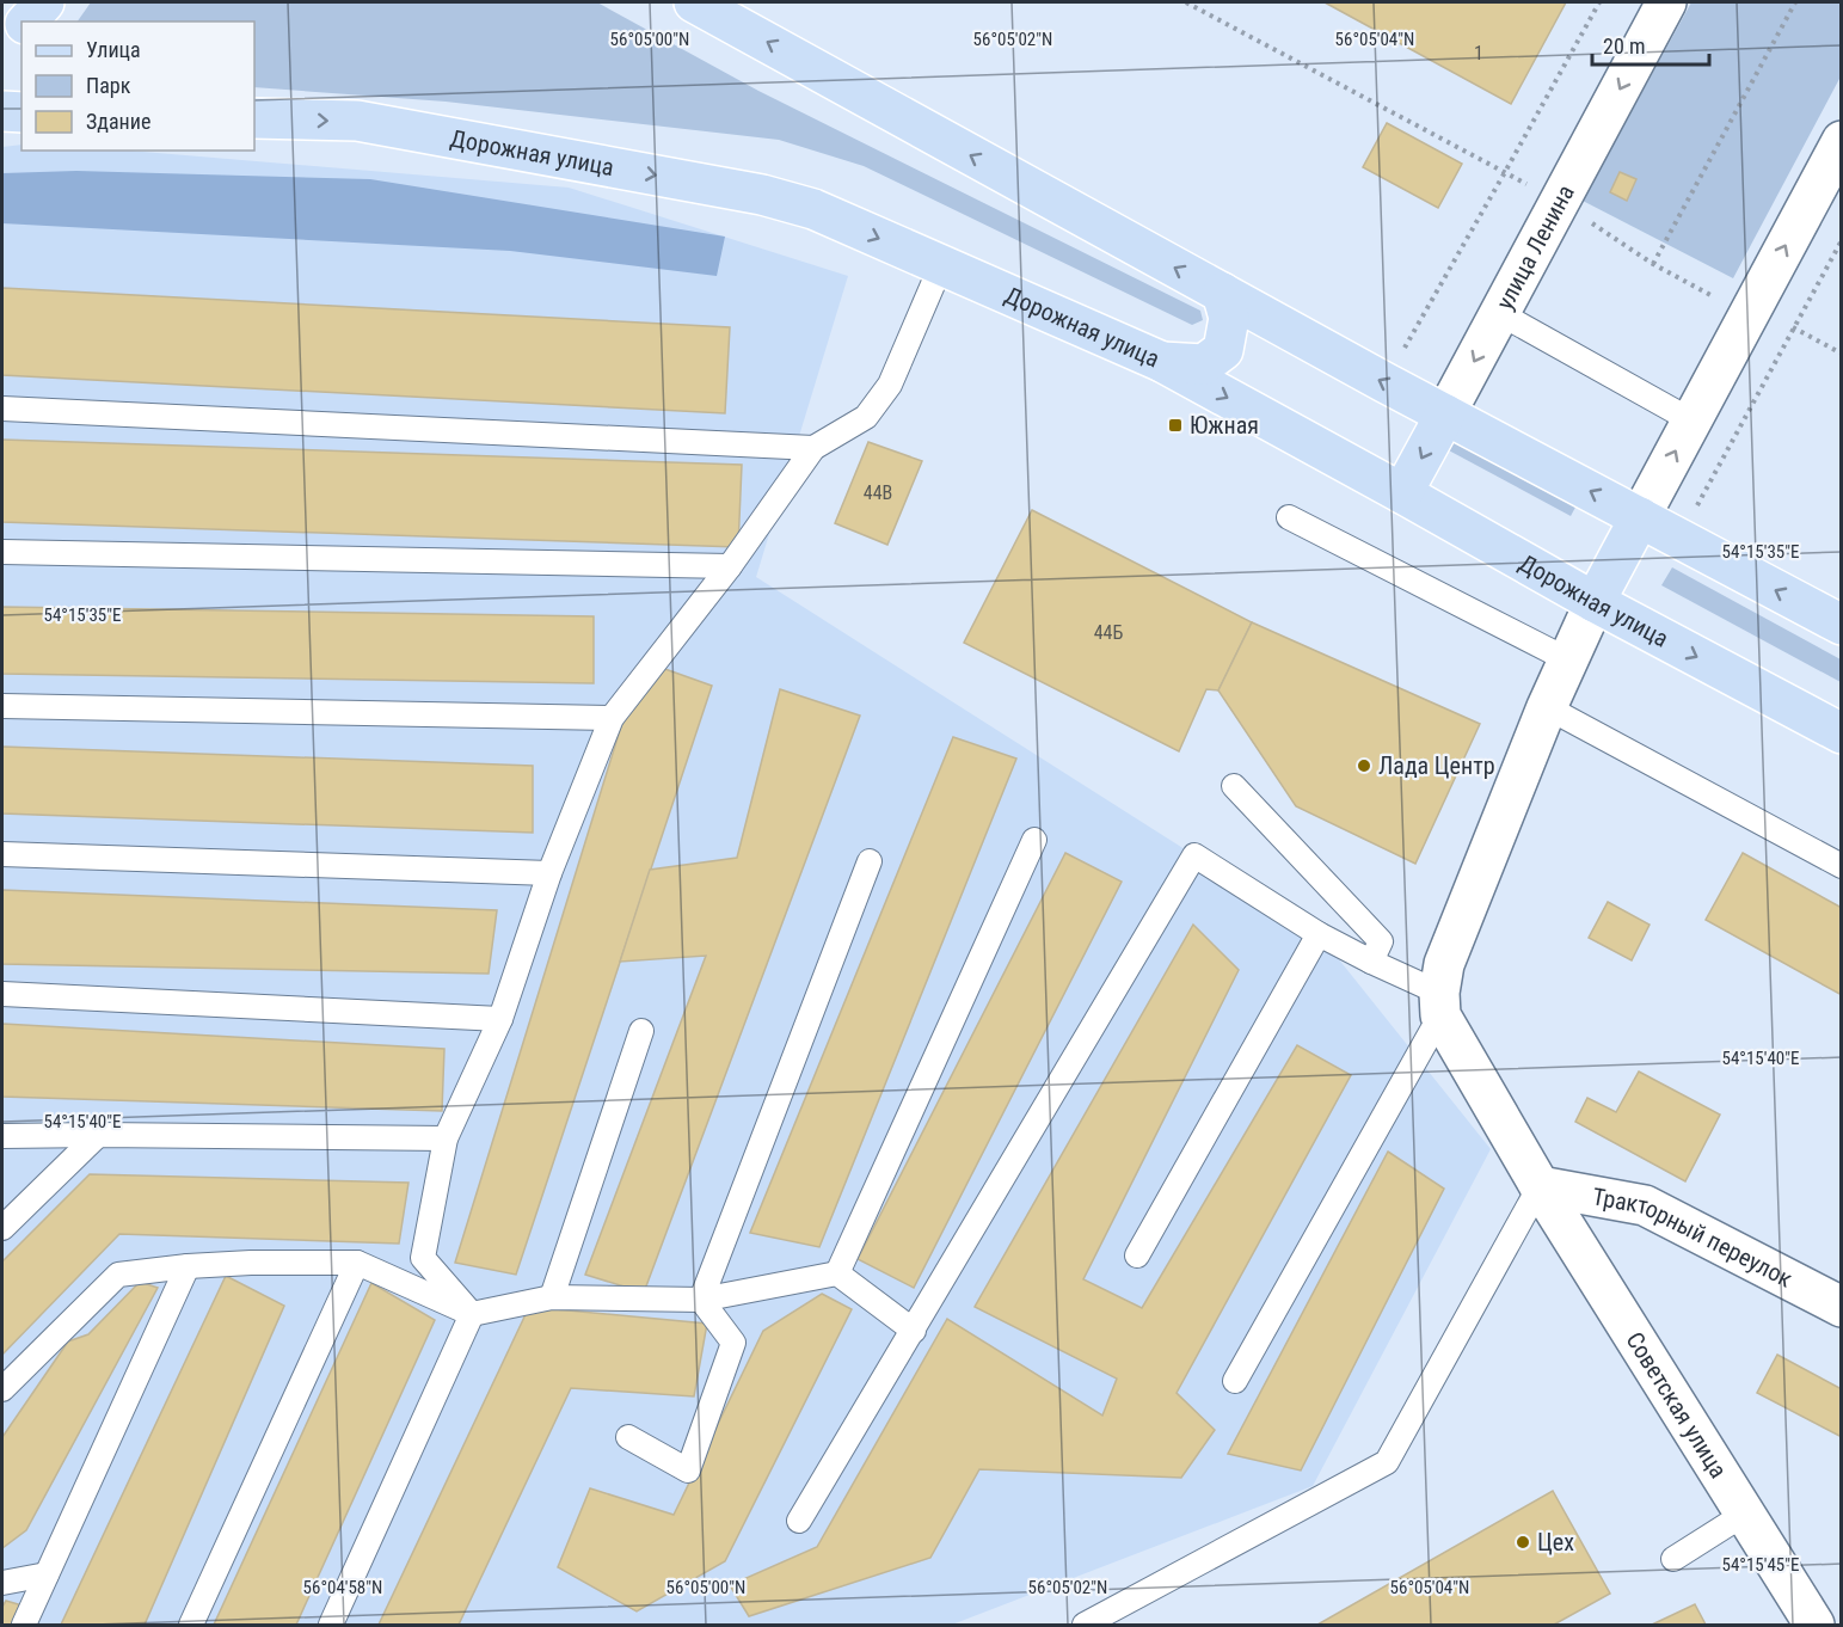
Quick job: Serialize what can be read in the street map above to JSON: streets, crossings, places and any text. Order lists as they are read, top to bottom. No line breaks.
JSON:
{"streets":{"main road":["Дорожная улица","улица Ленина"],"street":["Тракторный переулок","Советская улица"]},"crossings":[["Дорожная улица","улица Ленина"],["Тракторный переулок","Советская улица"]],"places":{"transit":["Южная"],"other":["Лада Центр","Цех"]},"house_numbers":["1","44В","44Б"],"legend":["Улица","Парк","Здание"],"scale_bar":"20 m","coordinates":["56°05'00\"N","56°05'02\"N","56°05'04\"N","54°15'35\"E","54°15'40\"E","54°15'45\"E","56°04'58\"N"]}
